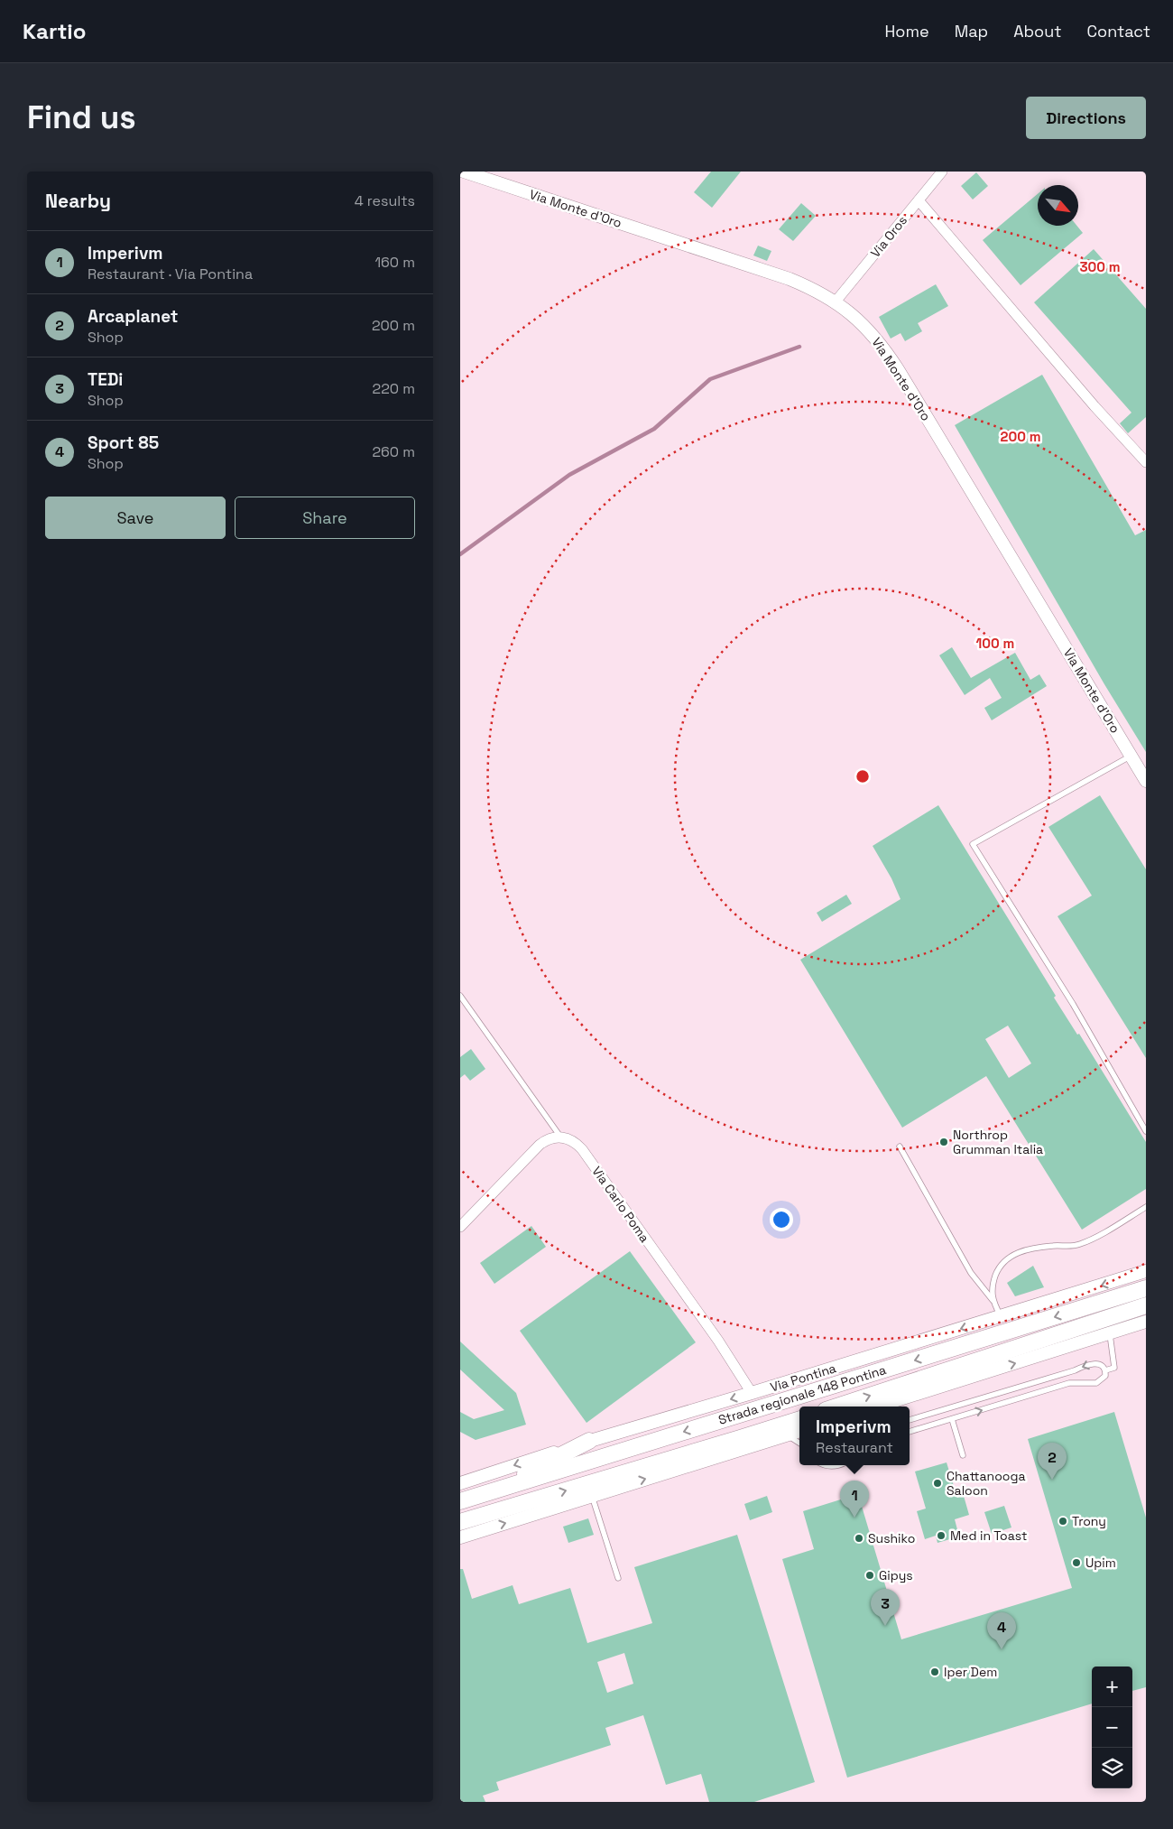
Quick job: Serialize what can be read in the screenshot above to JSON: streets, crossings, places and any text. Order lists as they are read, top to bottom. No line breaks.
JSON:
{"streets":{"highway":["Strada regionale 148 Pontina"],"street":["Via Monte d'Oro","Via Oros","Via Carlo Poma","Via Pontina"]},"crossings":[["Via Monte d'Oro","Via Oros"],["Via Carlo Poma","Via Pontina"]],"places":["Northrop Grumman Italia","Chattanooga Saloon","Trony","Med in Toast","Sushiko","Upim","Gipys","Iper Dem"],"north":"bottom right","page":{"header":"Kartio","nav":["Home","Map","About","Contact"],"buttons":["Directions",["Save","Share"]],"title":"Find us","heading":["Nearby","4 results"],"list":[{"mark":"1","name":"Imperivm","note":"Restaurant · Via Pontina","value":"160 m"},{"mark":"2","name":"Arcaplanet","note":"Shop","value":"200 m"},{"mark":"3","name":"TEDi","note":"Shop","value":"220 m"},{"mark":"4","name":"Sport 85","note":"Shop","value":"260 m"}],"popup":["Imperivm","Restaurant"],"pins":["2","1","3","4"],"map_buttons":["+","−"]},"rings":["300 m","200 m","100 m"]}
